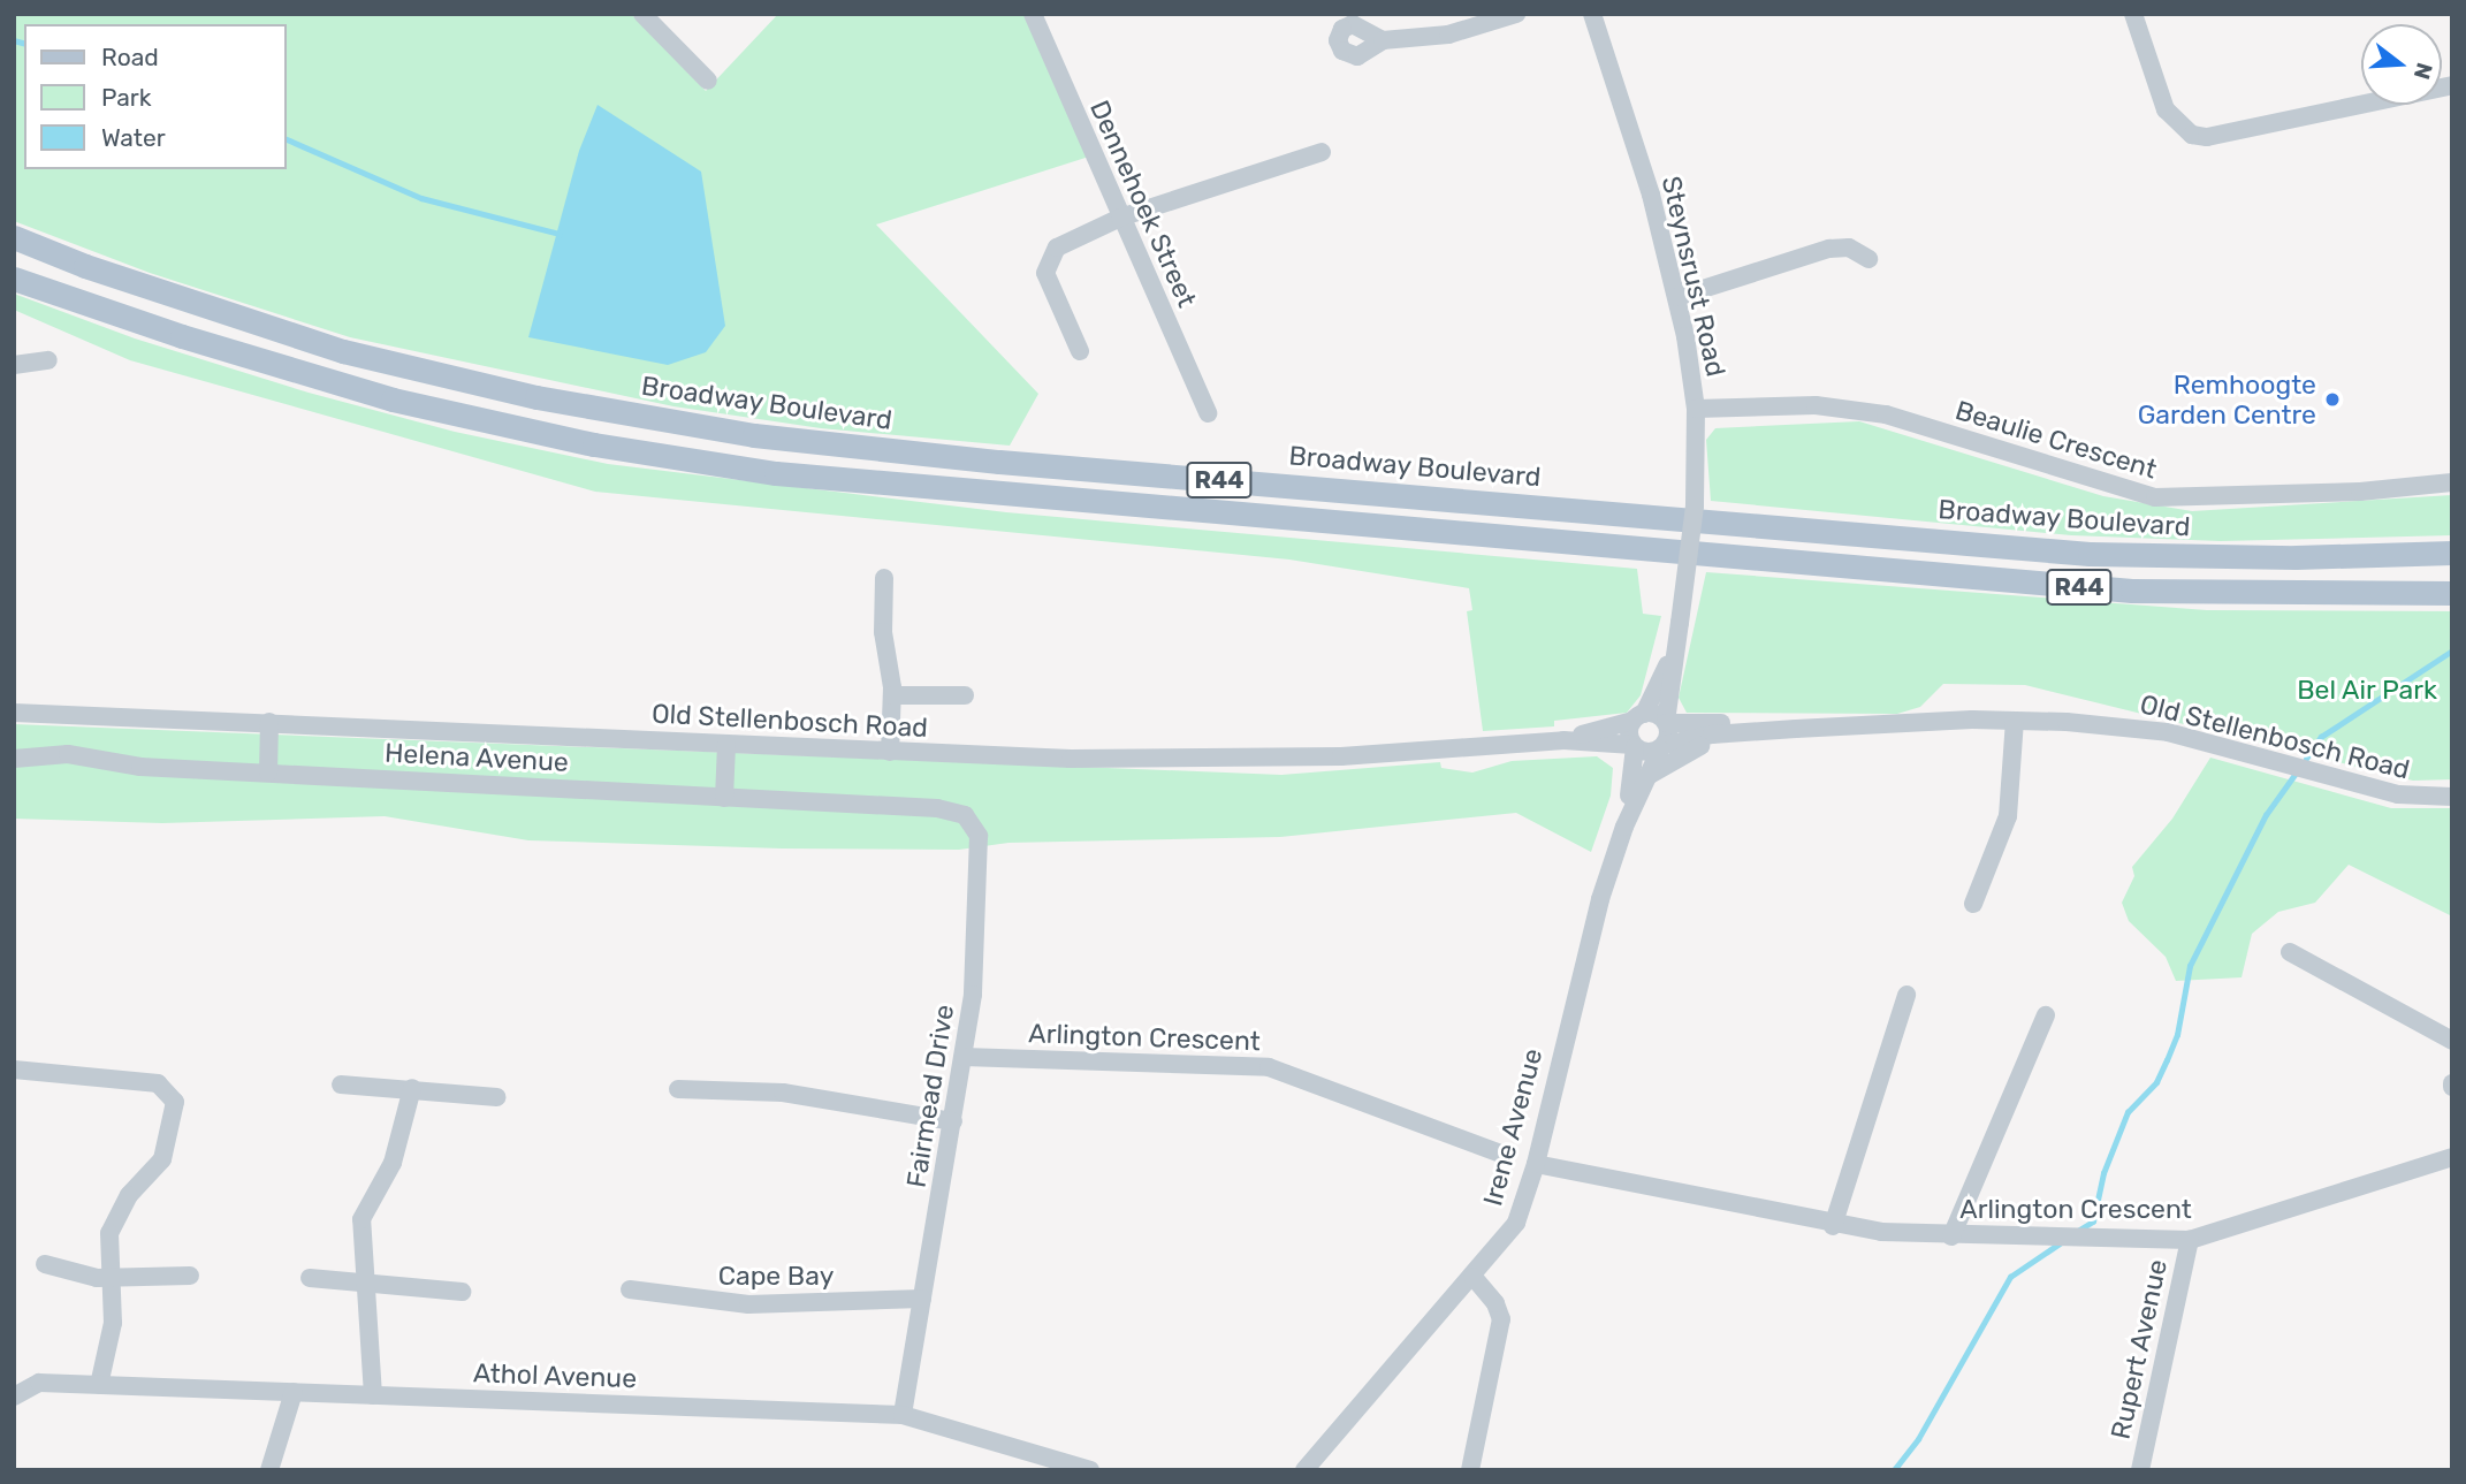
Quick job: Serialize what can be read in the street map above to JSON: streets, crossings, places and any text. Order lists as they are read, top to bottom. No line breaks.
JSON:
{"streets":{"main road":["Broadway Boulevard","R44"],"street":["Dennehoek Street","Steynsrust Road","Beaulie Crescent","Old Stellenbosch Road","Helena Avenue","Arlington Crescent","Fairmead Drive","Irene Avenue","Cape Bay","Rupert Avenue","Athol Avenue"]},"crossings":[["Steynsrust Road","Beaulie Crescent"],["Steynsrust Road","Old Stellenbosch Road"],["Steynsrust Road","Irene Avenue"],["Old Stellenbosch Road","Irene Avenue"],["Helena Avenue","Fairmead Drive"],["Arlington Crescent","Fairmead Drive"],["Arlington Crescent","Irene Avenue"],["Arlington Crescent","Rupert Avenue"],["Fairmead Drive","Cape Bay"],["Fairmead Drive","Athol Avenue"]],"parks":["Bel Air Park"],"places":["Remhoogte Garden Centre"],"legend":["Road","Park","Water"],"north":"right"}
